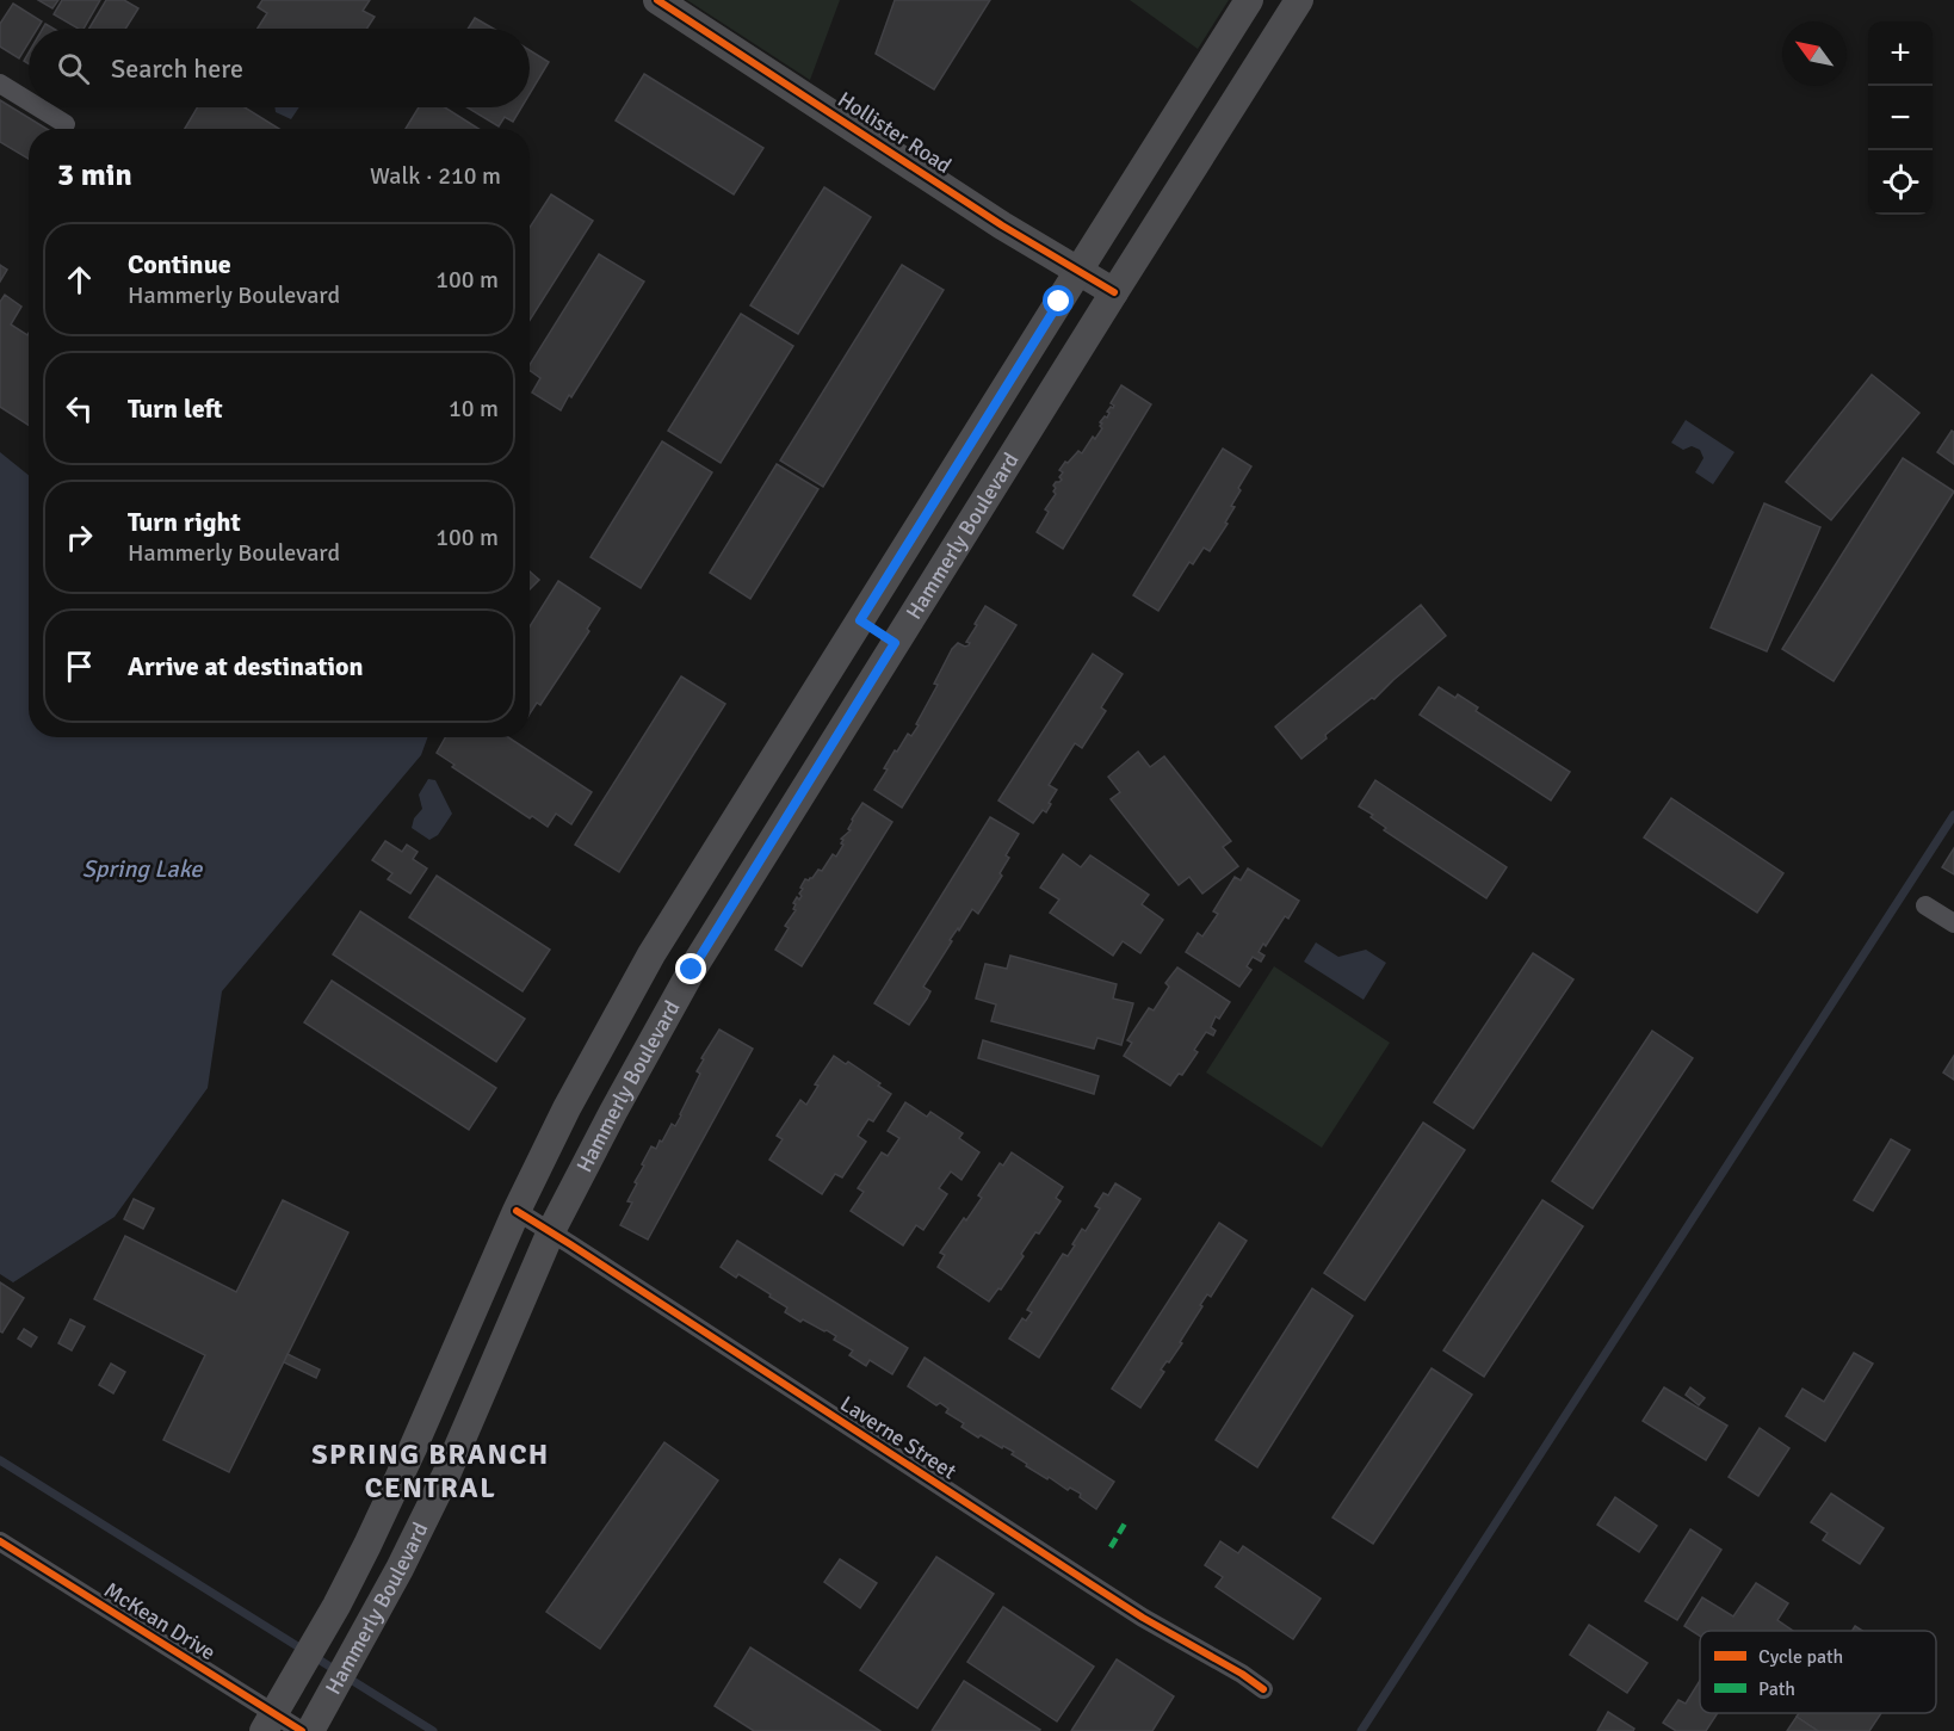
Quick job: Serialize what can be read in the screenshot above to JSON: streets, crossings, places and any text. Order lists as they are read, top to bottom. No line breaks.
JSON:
{"streets":{"main road":["Hollister Road","Hammerly Boulevard"],"street":["Laverne Street","McKean Drive"]},"crossings":[["Hollister Road","Hammerly Boulevard"],["Hammerly Boulevard","Laverne Street"],["Hammerly Boulevard","McKean Drive"]],"districts":["SPRING BRANCH CENTRAL"],"water":["Spring Lake"],"legend":["Cycle path","Path"],"north":"top left","page":{"map_buttons":["+","−"],"search":"Search here","heading":["3 min","Walk · 210 m"],"list":[["Continue","Hammerly Boulevard","100 m"],["Turn left","10 m"],["Turn right","Hammerly Boulevard","100 m"],"Arrive at destination"]}}
